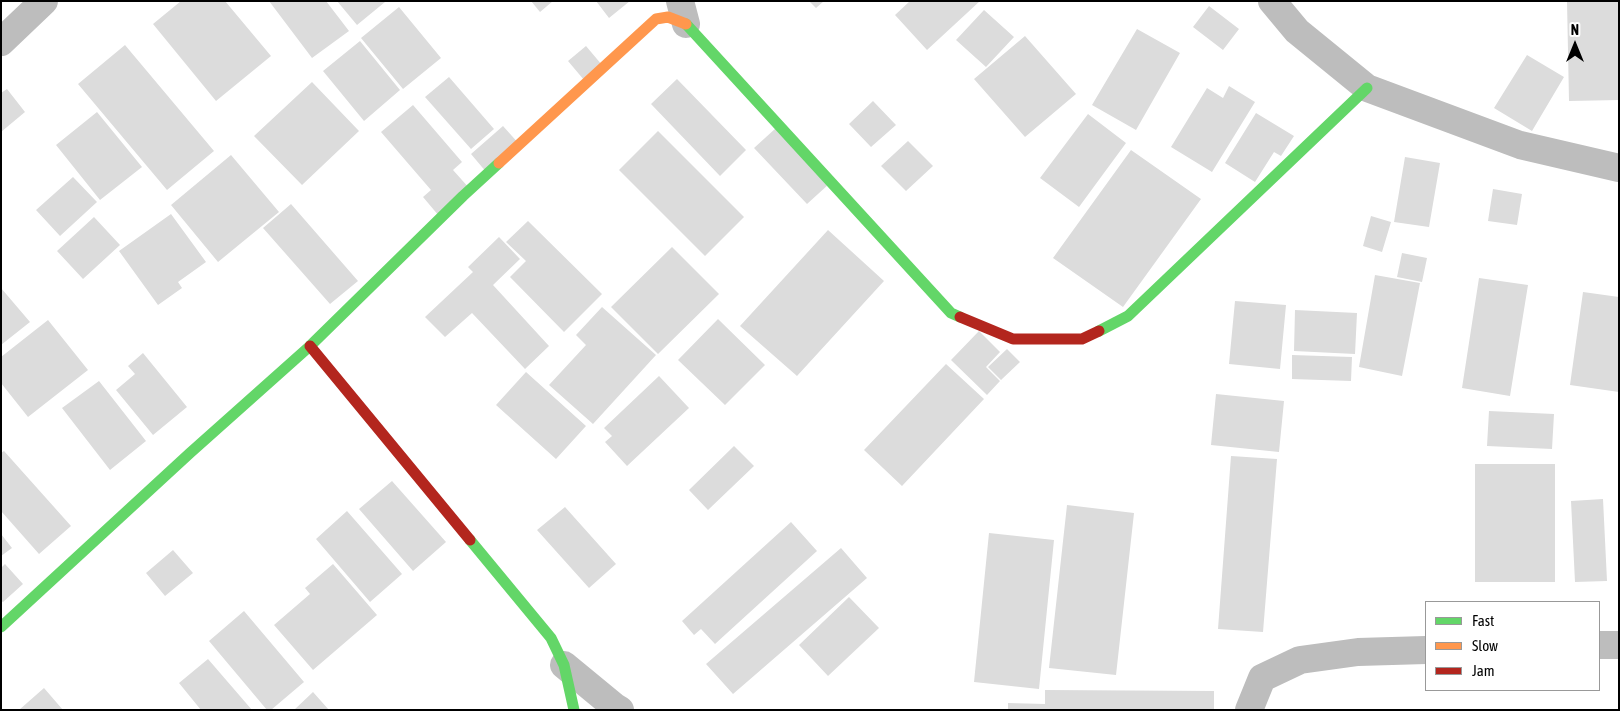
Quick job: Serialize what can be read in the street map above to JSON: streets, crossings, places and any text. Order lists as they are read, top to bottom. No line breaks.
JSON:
{"legend":["Fast","Slow","Jam"],"north":"top"}
